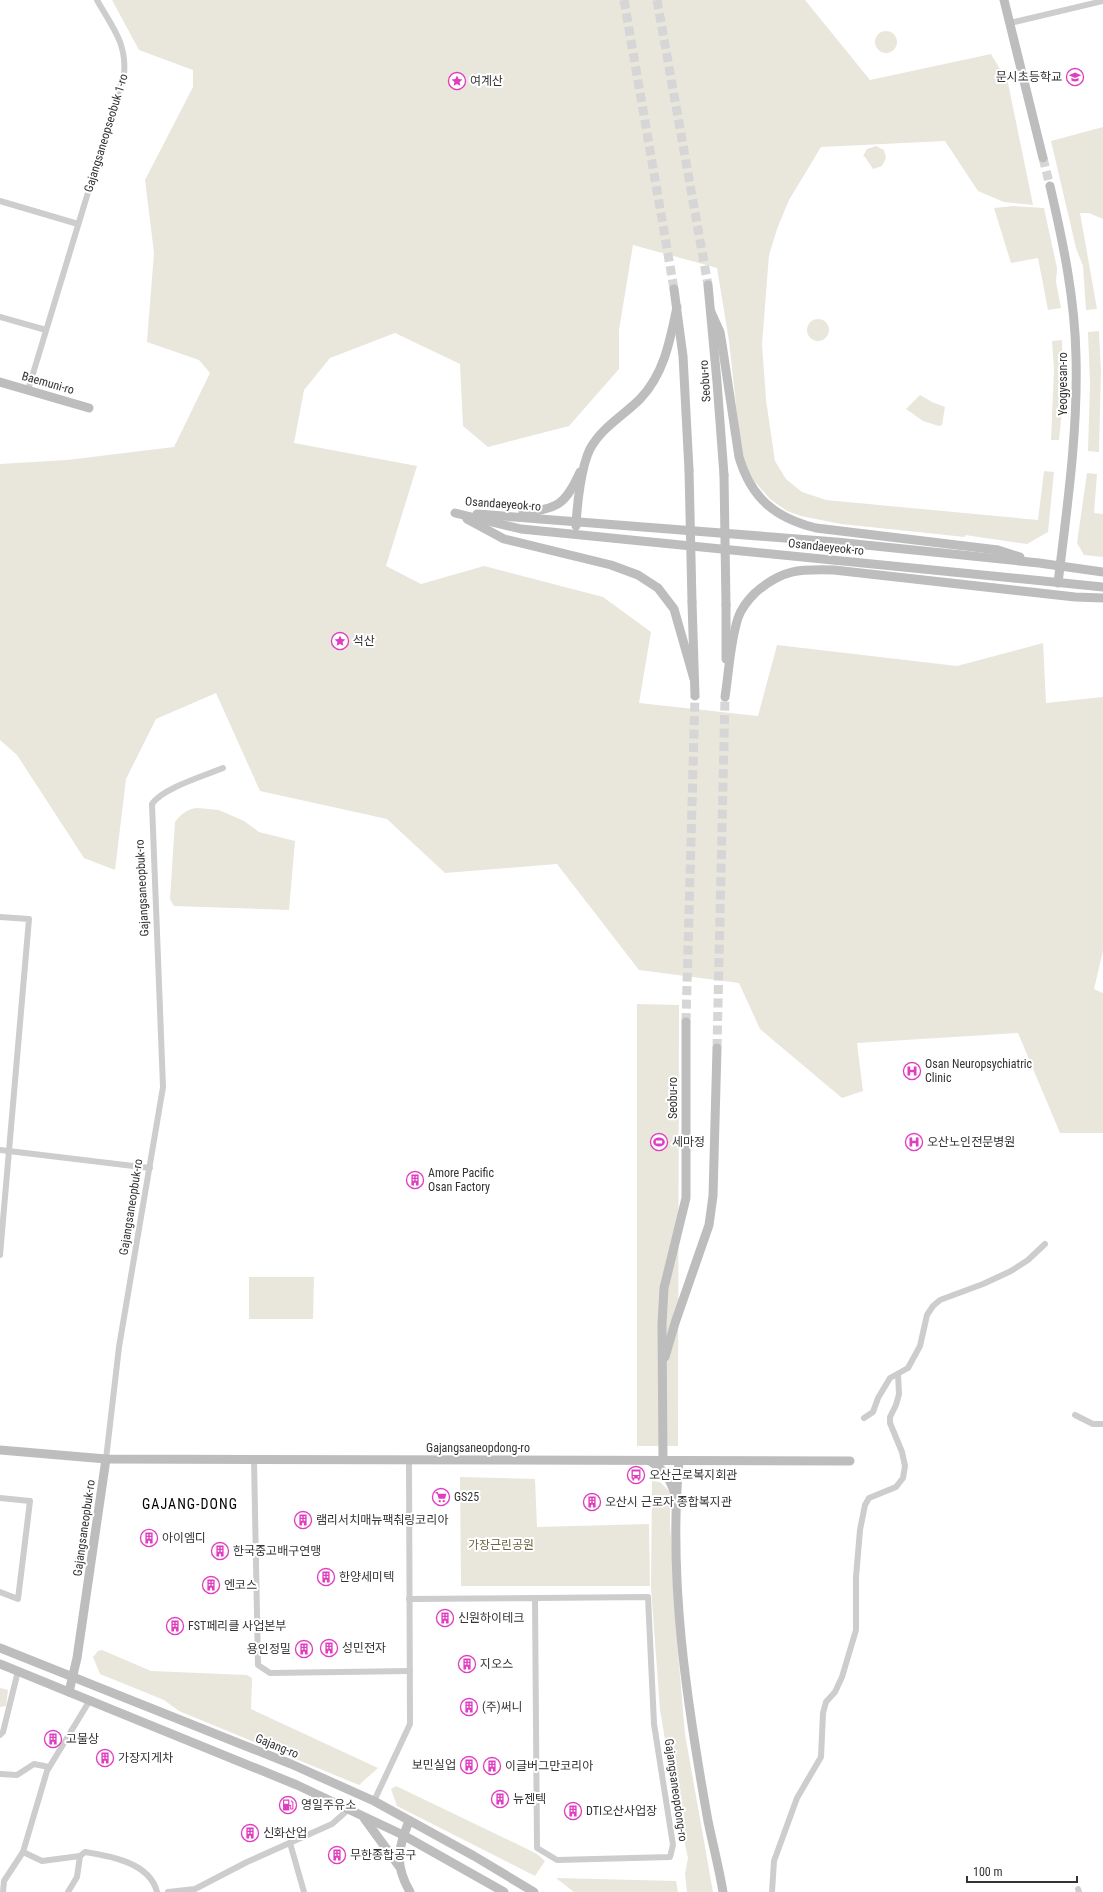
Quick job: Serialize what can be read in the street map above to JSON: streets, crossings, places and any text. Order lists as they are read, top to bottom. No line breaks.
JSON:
{"streets":{"main road":["Seobu-ro","Baemuni-ro","Yeogyesan-ro","Osandaeyeok-ro","Gajangsaneopbuk-ro","Gajangsaneopdong-ro","Gajang-ro"],"street":["Gajangsaneopseobuk 1-ro"]},"crossings":[["Gajangsaneopseobuk 1-ro","Baemuni-ro"],["Yeogyesan-ro","Osandaeyeok-ro"],["Gajangsaneopbuk-ro","Gajangsaneopdong-ro"],["Gajangsaneopbuk-ro","Gajang-ro"]],"districts":["GAJANG-DONG"],"parks":["가장근린공원"],"places":{"school or university":["문시초등학교"],"place":["여계산","석산"],"hospital":["Osan Neuropsychiatric Clinic","오산노인전문병원"],"sports":["세마정"],"building":["Amore Pacific Osan Factory","오산시 근로자 종합복지관","램리서치매뉴팩춰링코리아","아이엠디","한국중고배구연맹","한양세미텍","엔코스","신원하이테크","FST페리클 사업본부","성민전자","용인정밀","지오스","(주)써니","고물상","가장지게차","보민실업","이글버그만코리아","뉴젠텍","DTI오산사업장","신화산업","무한종합공구"],"bus stop":["오산근로복지회관"],"supermarket":["GS25"],"fuel station":["영일주유소"]},"scale_bar":"100 m"}
